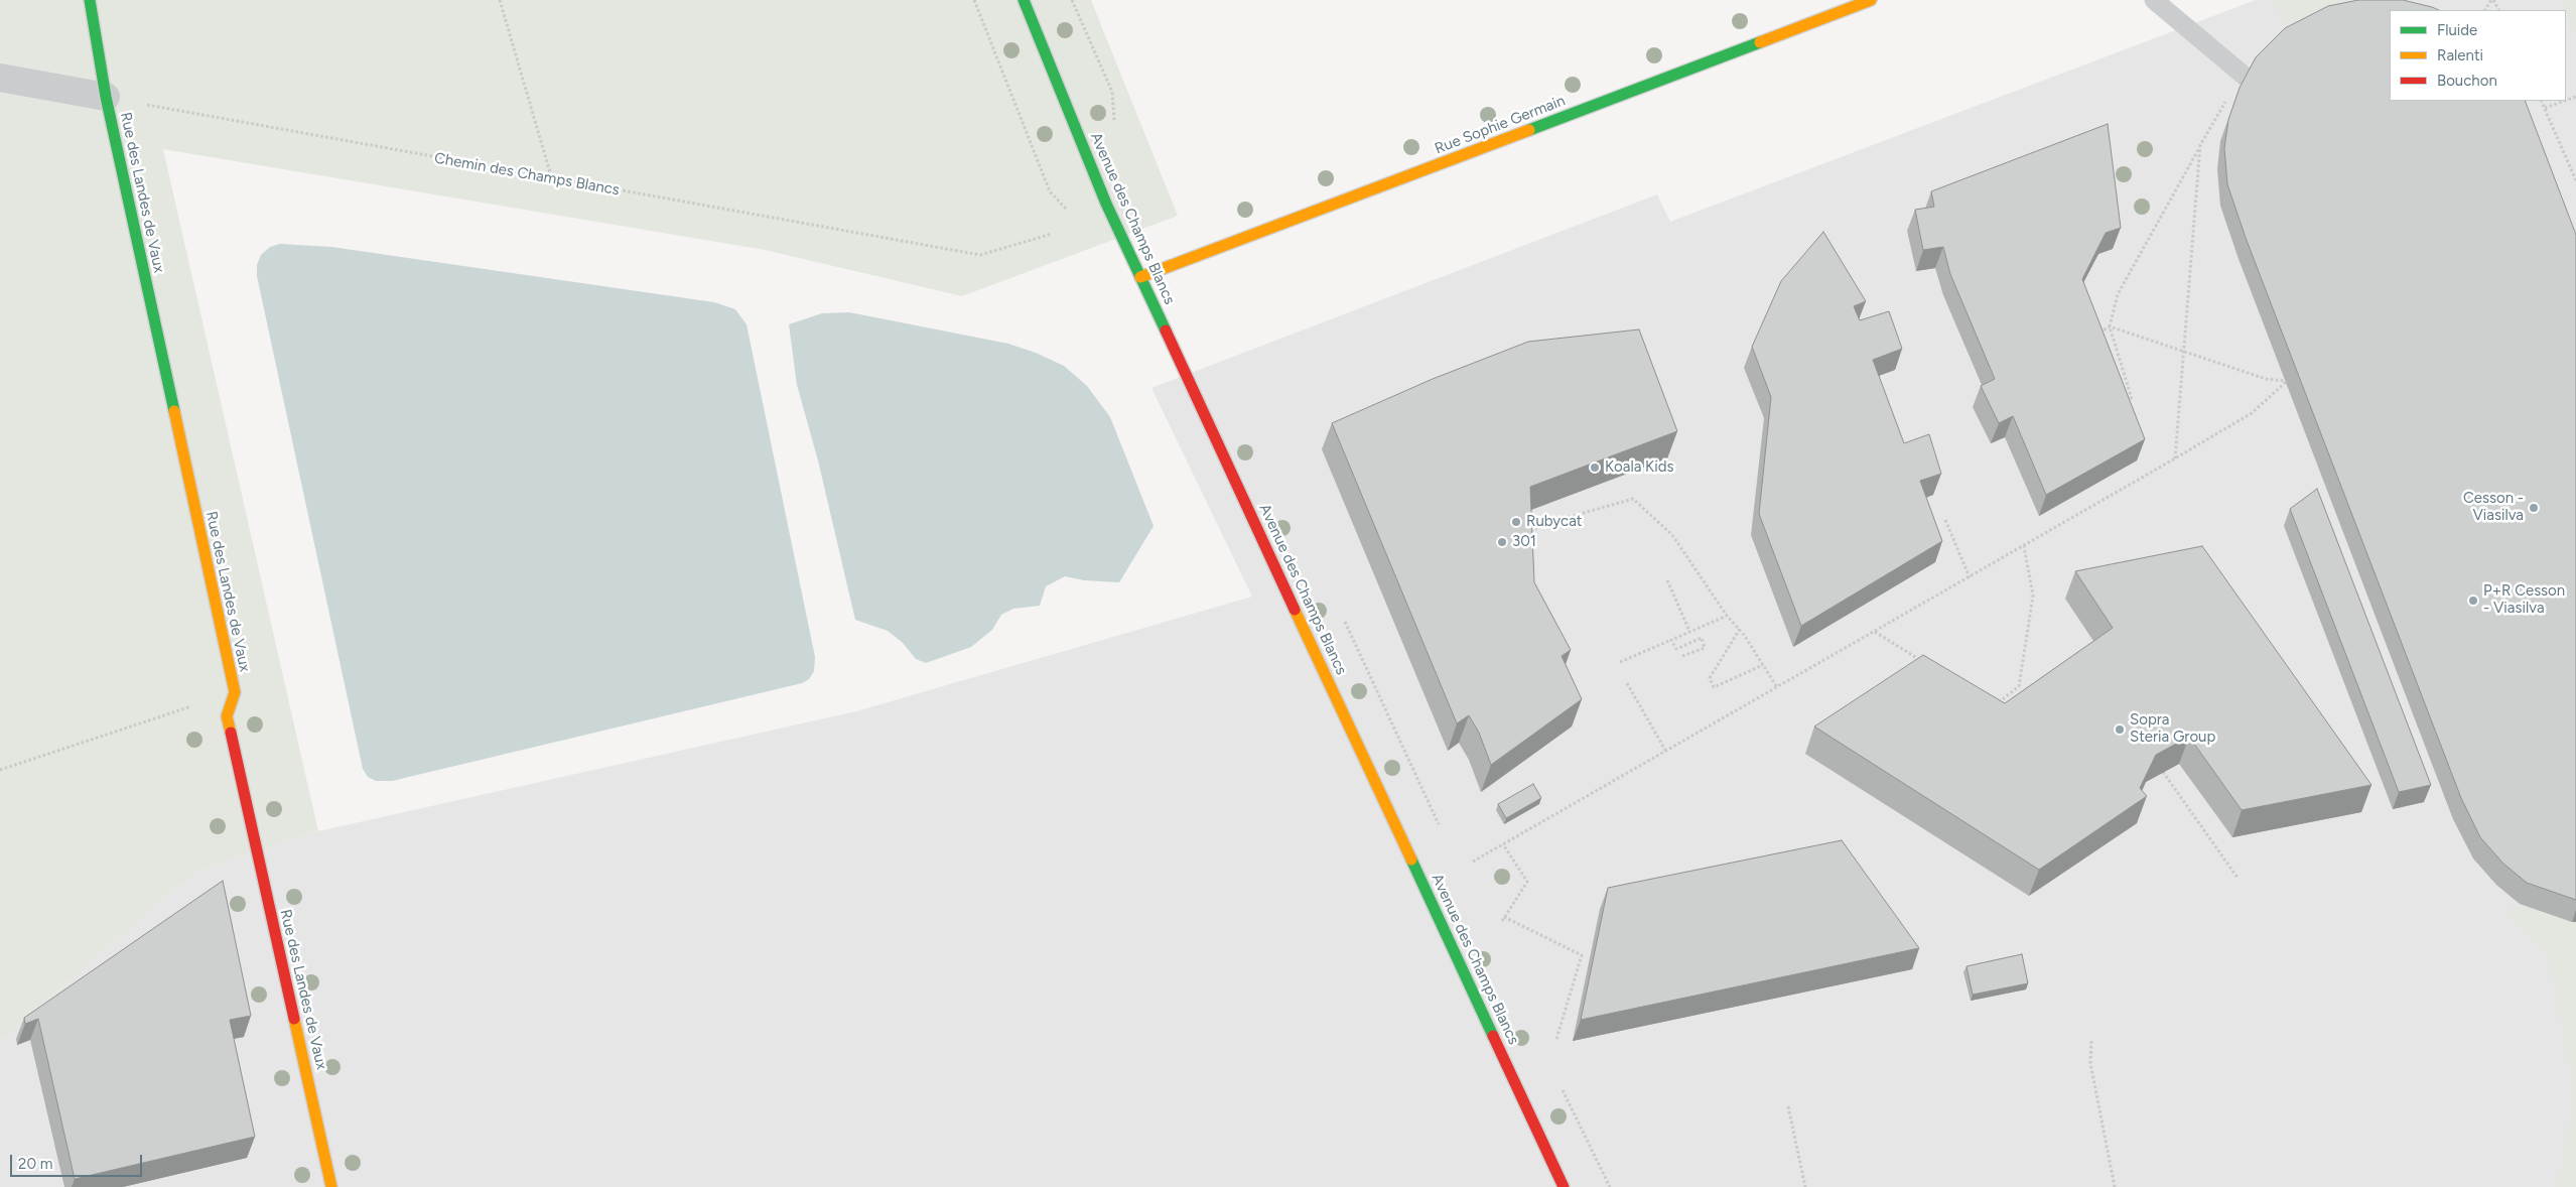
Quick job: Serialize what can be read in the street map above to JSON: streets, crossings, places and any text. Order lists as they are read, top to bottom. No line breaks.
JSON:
{"streets":{"street":["Rue Sophie Germain","Rue des Landes de Vaux","Avenue des Champs Blancs"],"path":["Chemin des Champs Blancs"]},"crossings":[["Rue Sophie Germain","Avenue des Champs Blancs"],["Chemin des Champs Blancs","Rue des Landes de Vaux"]],"places":["Koala Kids","Cesson - Viasilva","Rubycat","301","P+R Cesson - Viasilva","Sopra Steria Group"],"legend":["Fluide","Ralenti","Bouchon"],"scale_bar":"20 m"}
